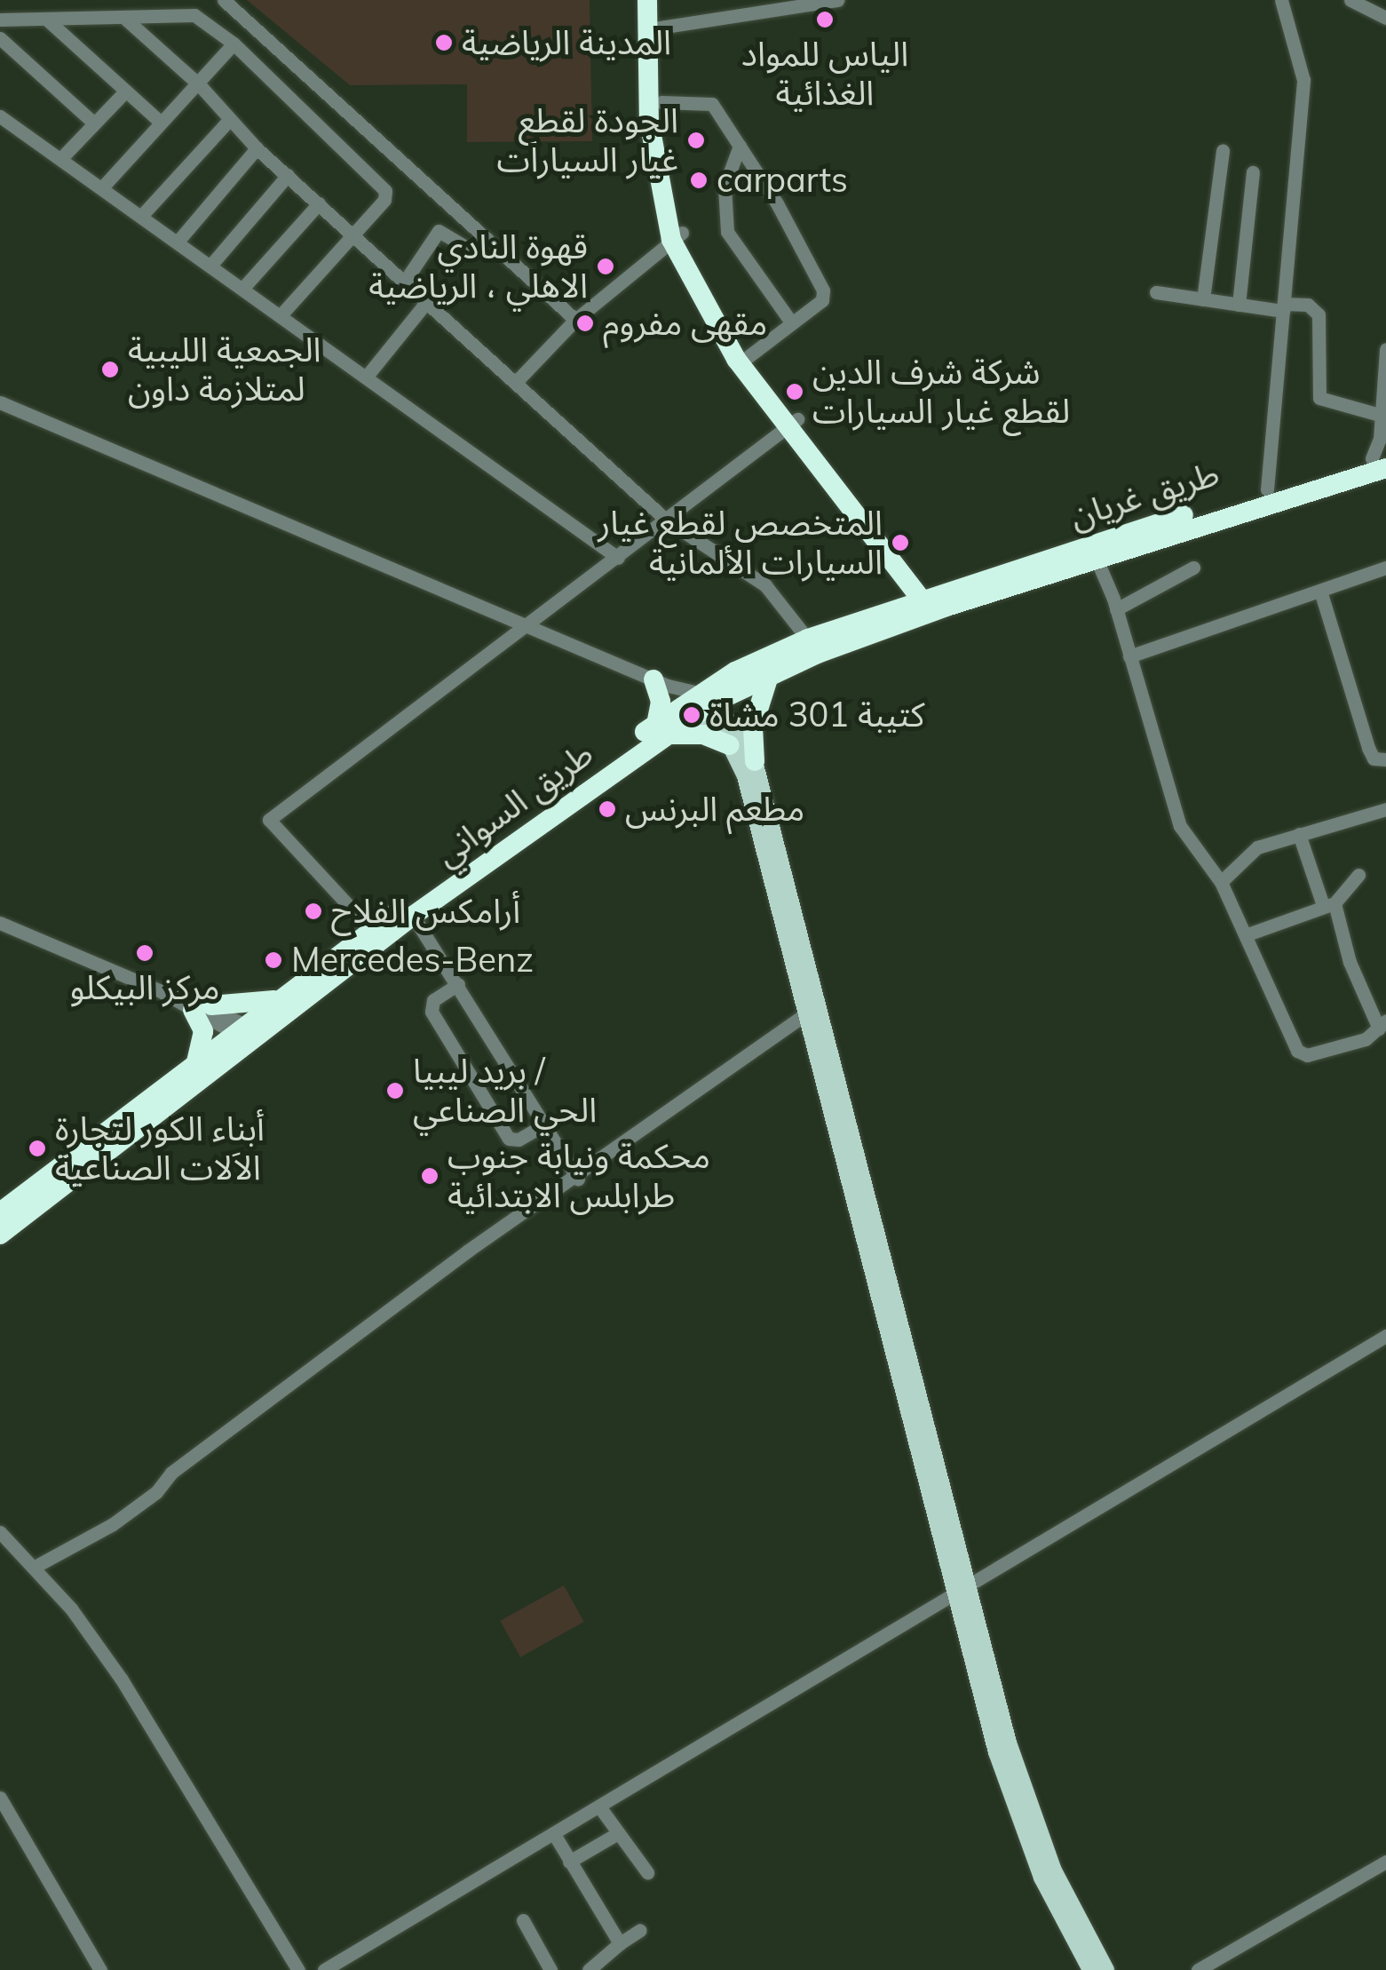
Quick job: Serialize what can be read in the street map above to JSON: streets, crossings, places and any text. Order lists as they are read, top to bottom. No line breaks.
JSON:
{"streets":{"highway":["طريق غريان","طريق السواني"]},"crossings":[["طريق غريان","طريق السواني"]],"places":["الياس للمواد الغذائية","المدينة الرياضية","الجودة لقطع غيار السيارات","carparts","قهوة النادي الاهلي ، الرياضية","مقهى مفروم","الجمعية الليبية لمتلازمة داون","شركة شرف الدين لقطع غيار السيارات","المتخصص لقطع غيار السيارات الألمانية","كتيبة 301 مشاة","مطعم البرنس","أرامكس الفلاح","مركز البيكلو","Mercedes-Benz","بريد ليبيا / الحي الصناعي","أبناء الكور لتجارة الاَلات الصناعية","محكمة ونيابة جنوب طرابلس الابتدائية"]}
